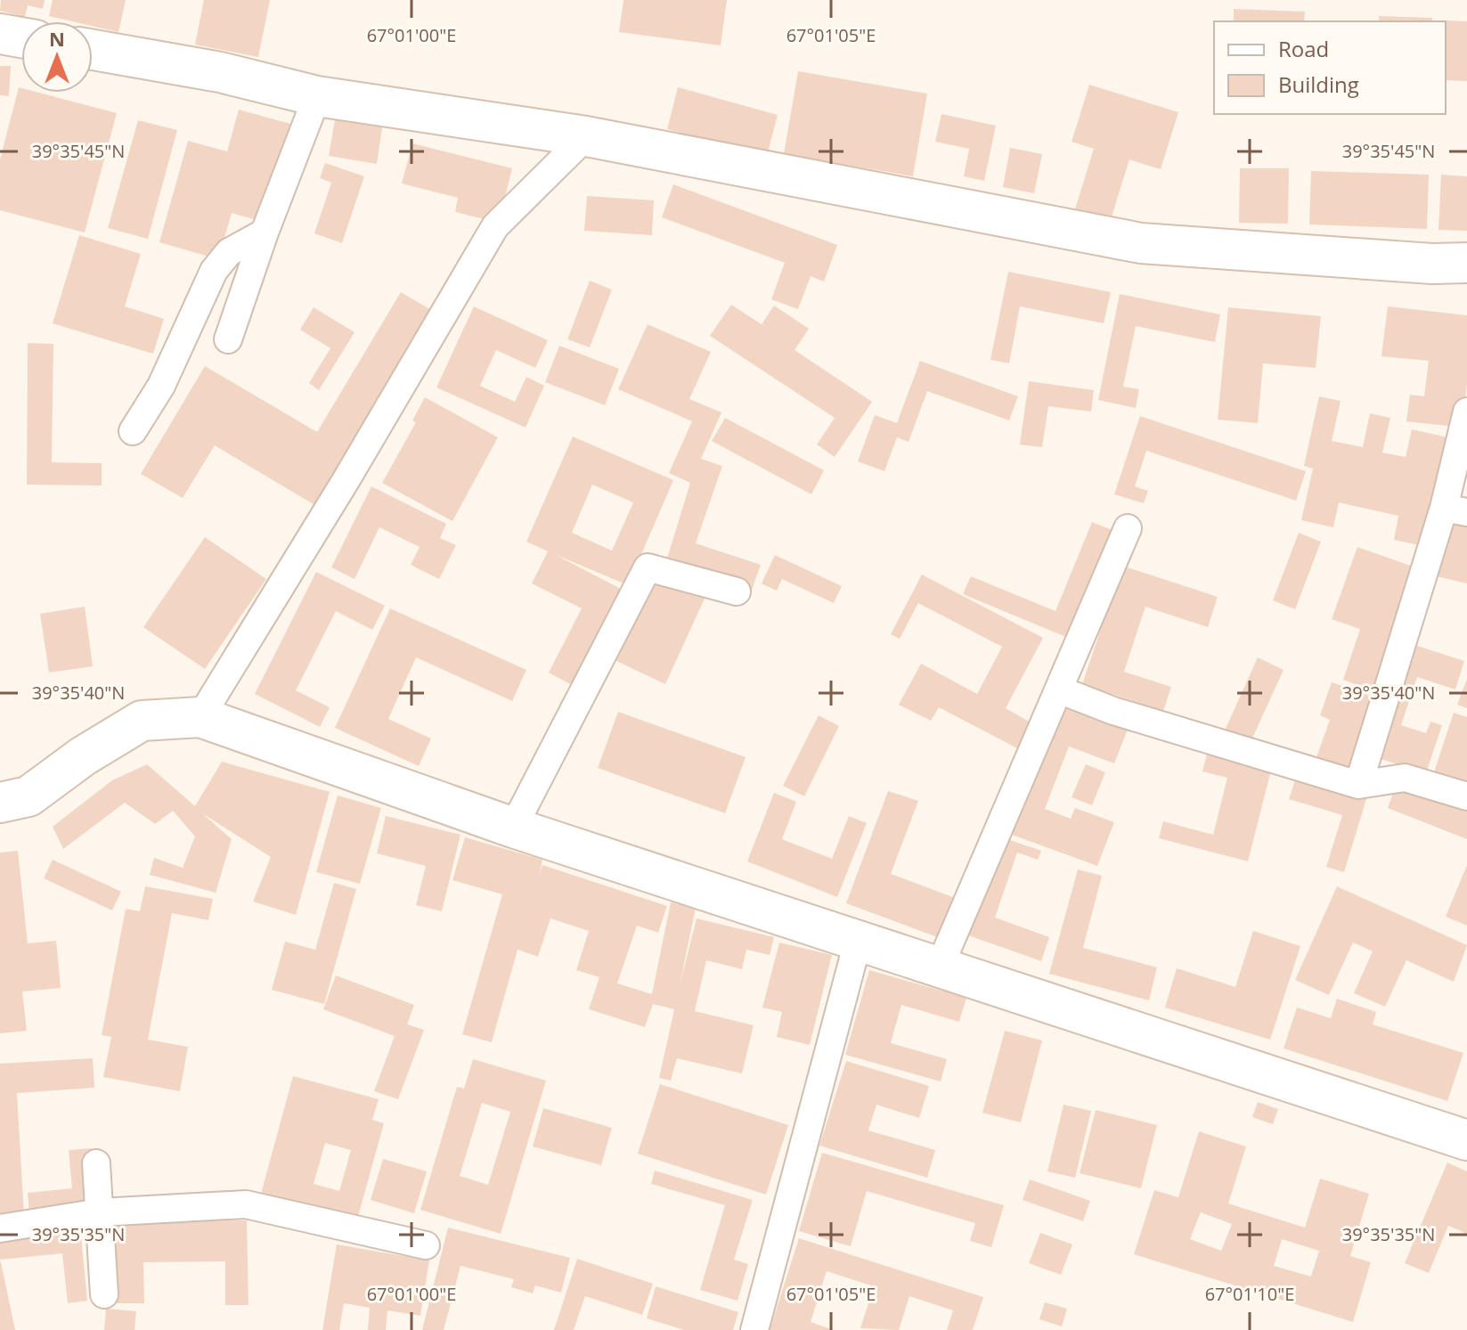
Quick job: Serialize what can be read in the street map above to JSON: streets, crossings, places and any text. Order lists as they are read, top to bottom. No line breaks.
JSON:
{"legend":["Road","Building"],"north":"top","coordinates":["67°01'00\"E","67°01'05\"E","39°35'45\"N","39°35'40\"N","39°35'35\"N","67°01'10\"E"]}
